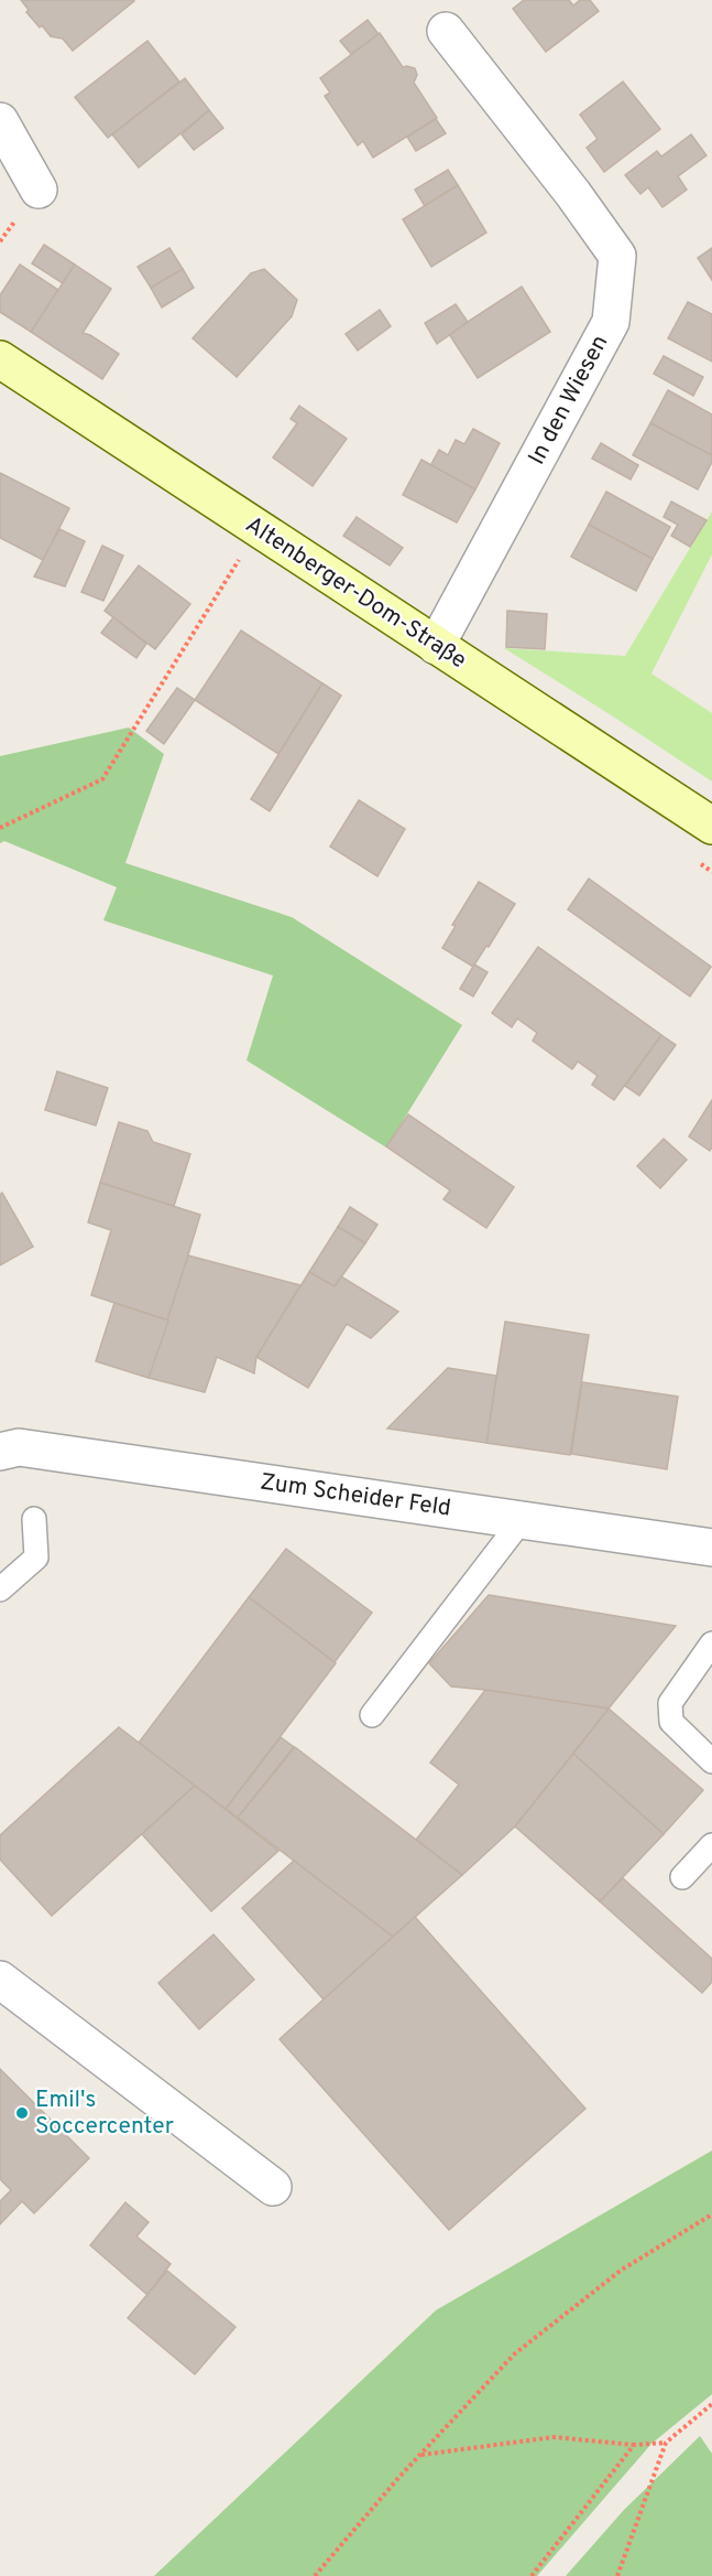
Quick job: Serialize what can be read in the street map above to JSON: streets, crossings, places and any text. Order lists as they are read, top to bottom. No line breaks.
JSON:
{"streets":{"main road":["Altenberger-Dom-Straße"],"street":["In den Wiesen","Zum Scheider Feld"]},"crossings":[["In den Wiesen","Altenberger-Dom-Straße"]],"places":["Emil's Soccercenter"]}
